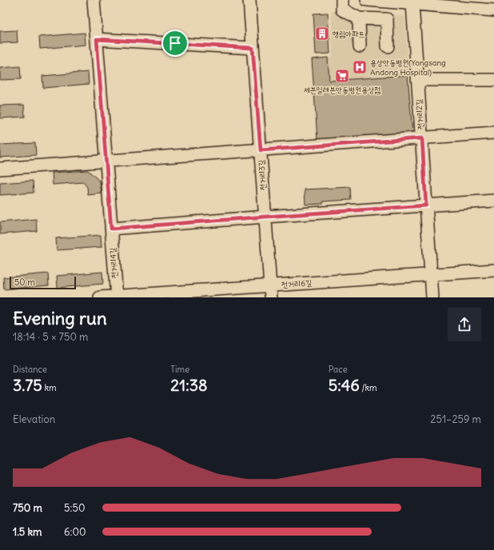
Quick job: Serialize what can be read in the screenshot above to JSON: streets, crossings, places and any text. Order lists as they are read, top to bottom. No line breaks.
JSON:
{"streets":{"street":["전거리2길","전거리3길","전거리4길","전거리6길"]},"crossings":[["전거리2길","전거리6길"],["전거리3길","전거리6길"],["전거리4길","전거리6길"]],"places":{"building":["행림아파트"],"hospital":["용상안동병원(Yongsang Andong Hospital)"],"supermarket":["세븐일레븐안동병원용상점"]},"scale_bar":"50 m","page":{"scale":"50 m","heading":["Evening run","18:14 · 5 × 750 m"],"stats":[["Distance","3.75 km"],["Time","21:38"],["Pace","5:46 /km"]],"chart":["Elevation","251–259 m"],"list":[{"name":"750 m","note":"5:50"},{"name":"1.5 km","note":"6:00"}]}}
